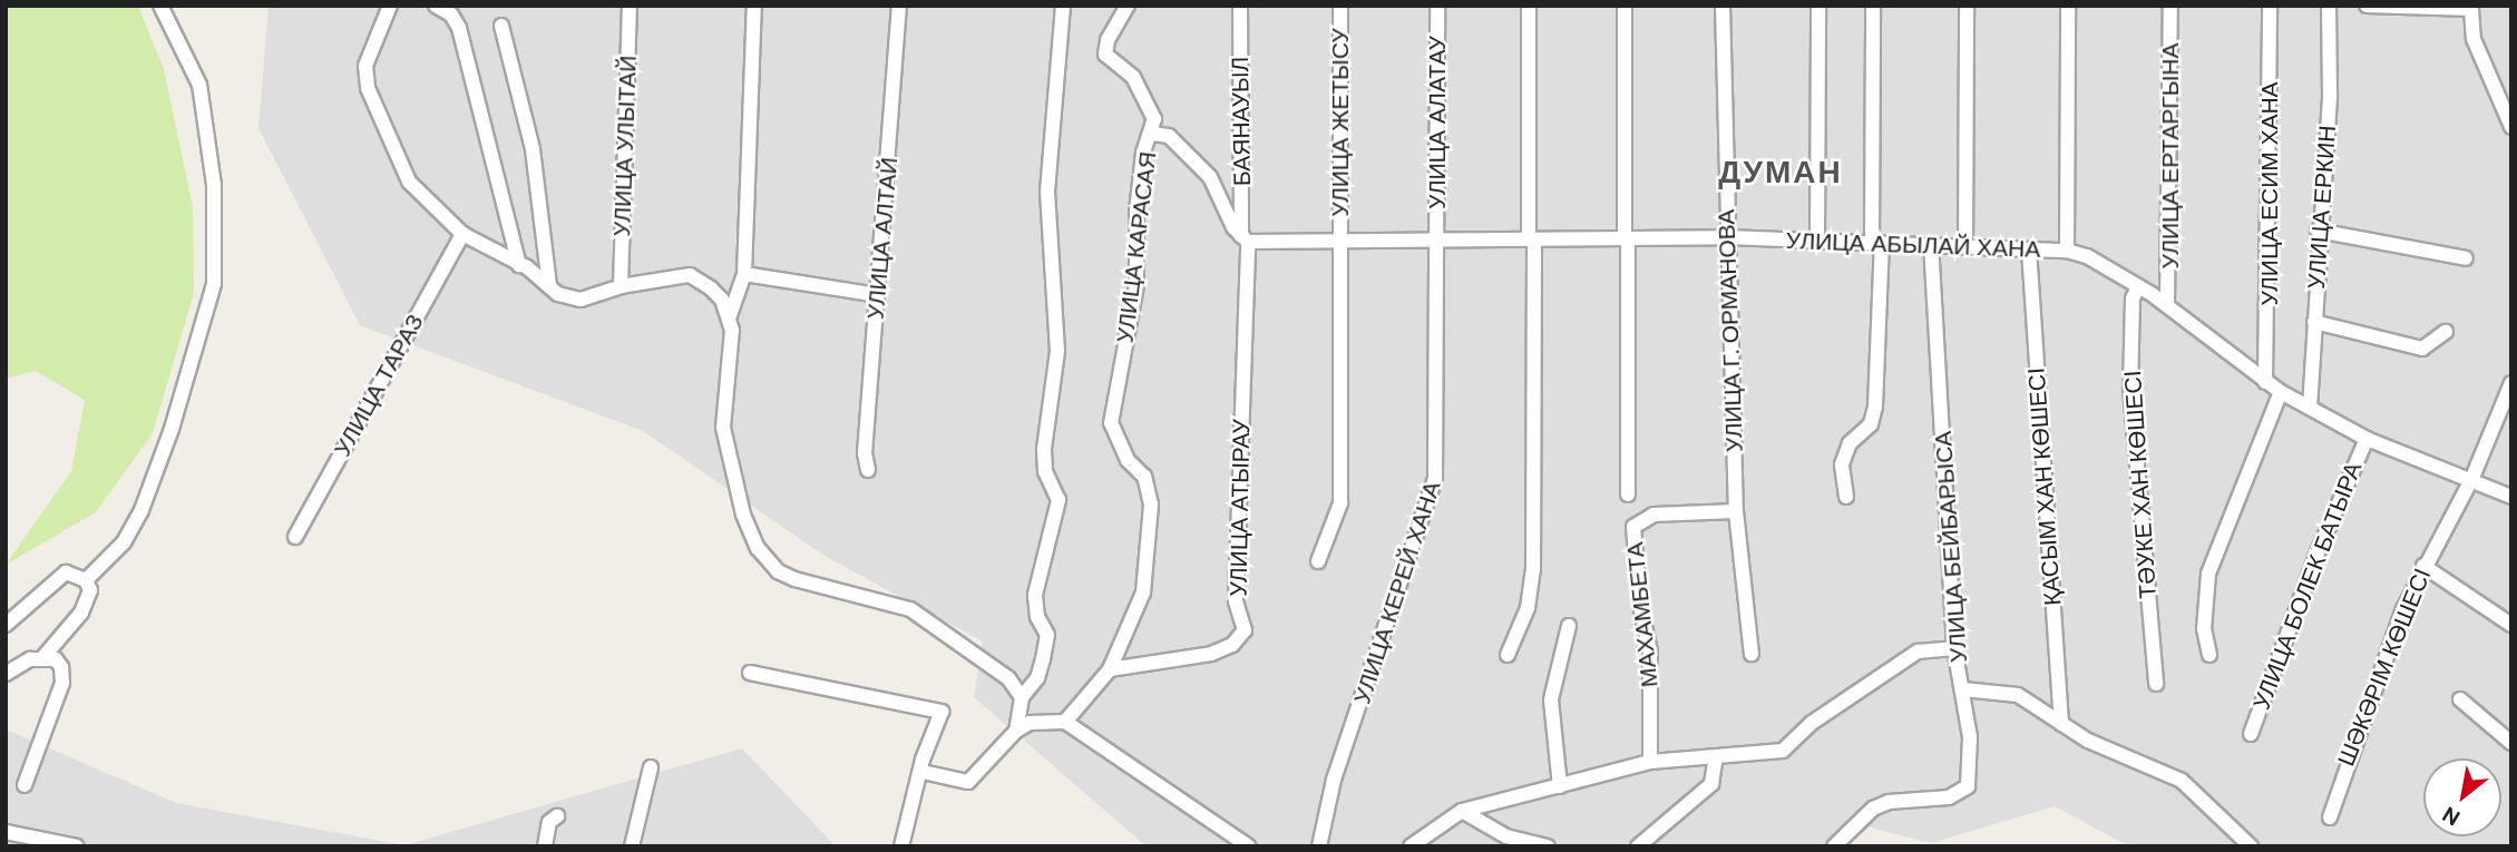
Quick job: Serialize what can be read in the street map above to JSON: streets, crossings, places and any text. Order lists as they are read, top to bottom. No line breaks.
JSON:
{"streets":{"street":["БАЯНАУЫЛ","УЛИЦА ЖЕТЫСУ","УЛИЦА АЛАТАУ","УЛИЦА УЛЫТАЙ","УЛИЦА ЕРТАРГЫНА","УЛИЦА ЕСИМ ХАНА","УЛИЦА ЕРКИН","УЛИЦА АЛТАЙ","УЛИЦА АБЫЛАЙ ХАНА","УЛИЦА КАРАСАЯ","УЛИЦА Г. ОРМАНОВА","УЛИЦА ТАРАЗ","ТӘУКЕ ХАН КӨШЕСІ","ҚАСЫМ ХАН КӨШЕСІ","УЛИЦА АТЫРАУ","УЛИЦА БЕЙБАРЫСА","УЛИЦА БОЛЕК БАТЫРА","УЛИЦА КЕРЕЙ ХАНА","МАХАМБЕТА","ШӘКӘРІМ КӨШЕСІ"]},"crossings":[["БАЯНАУЫЛ","УЛИЦА АБЫЛАЙ ХАНА"],["БАЯНАУЫЛ","УЛИЦА АТЫРАУ"],["УЛИЦА ЖЕТЫСУ","УЛИЦА АБЫЛАЙ ХАНА"],["УЛИЦА АЛАТАУ","УЛИЦА АБЫЛАЙ ХАНА"],["УЛИЦА АЛАТАУ","УЛИЦА КЕРЕЙ ХАНА"],["УЛИЦА ЕРТАРГЫНА","УЛИЦА АБЫЛАЙ ХАНА"],["УЛИЦА ЕСИМ ХАНА","УЛИЦА АБЫЛАЙ ХАНА"],["УЛИЦА ЕРКИН","УЛИЦА АБЫЛАЙ ХАНА"],["УЛИЦА АБЫЛАЙ ХАНА","УЛИЦА Г. ОРМАНОВА"],["УЛИЦА АБЫЛАЙ ХАНА","ТӘУКЕ ХАН КӨШЕСІ"],["УЛИЦА АБЫЛАЙ ХАНА","ҚАСЫМ ХАН КӨШЕСІ"],["УЛИЦА АБЫЛАЙ ХАНА","УЛИЦА АТЫРАУ"],["УЛИЦА АБЫЛАЙ ХАНА","УЛИЦА БЕЙБАРЫСА"],["УЛИЦА АБЫЛАЙ ХАНА","УЛИЦА БОЛЕК БАТЫРА"],["УЛИЦА АБЫЛАЙ ХАНА","УЛИЦА КЕРЕЙ ХАНА"],["УЛИЦА АБЫЛАЙ ХАНА","ШӘКӘРІМ КӨШЕСІ"],["УЛИЦА КАРАСАЯ","УЛИЦА АТЫРАУ"],["УЛИЦА Г. ОРМАНОВА","МАХАМБЕТА"]],"districts":["ДУМАН"],"north":"bottom left"}
